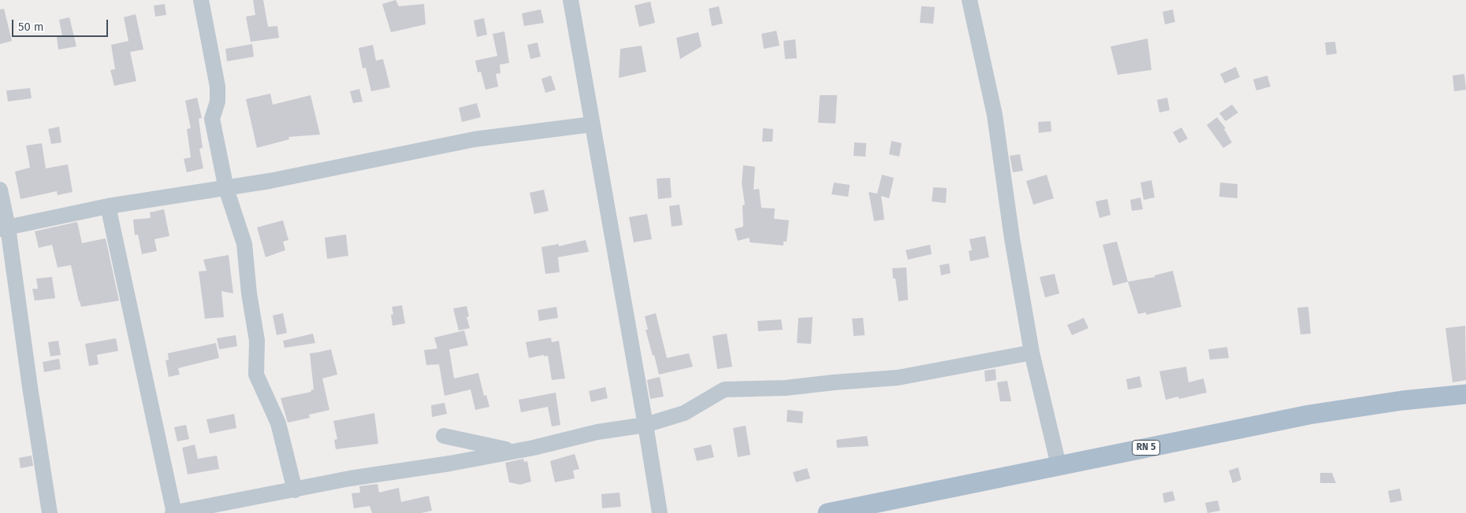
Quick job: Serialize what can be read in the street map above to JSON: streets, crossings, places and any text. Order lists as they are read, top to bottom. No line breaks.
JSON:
{"streets":{"main road":["RN 5"]},"scale_bar":"50 m"}
